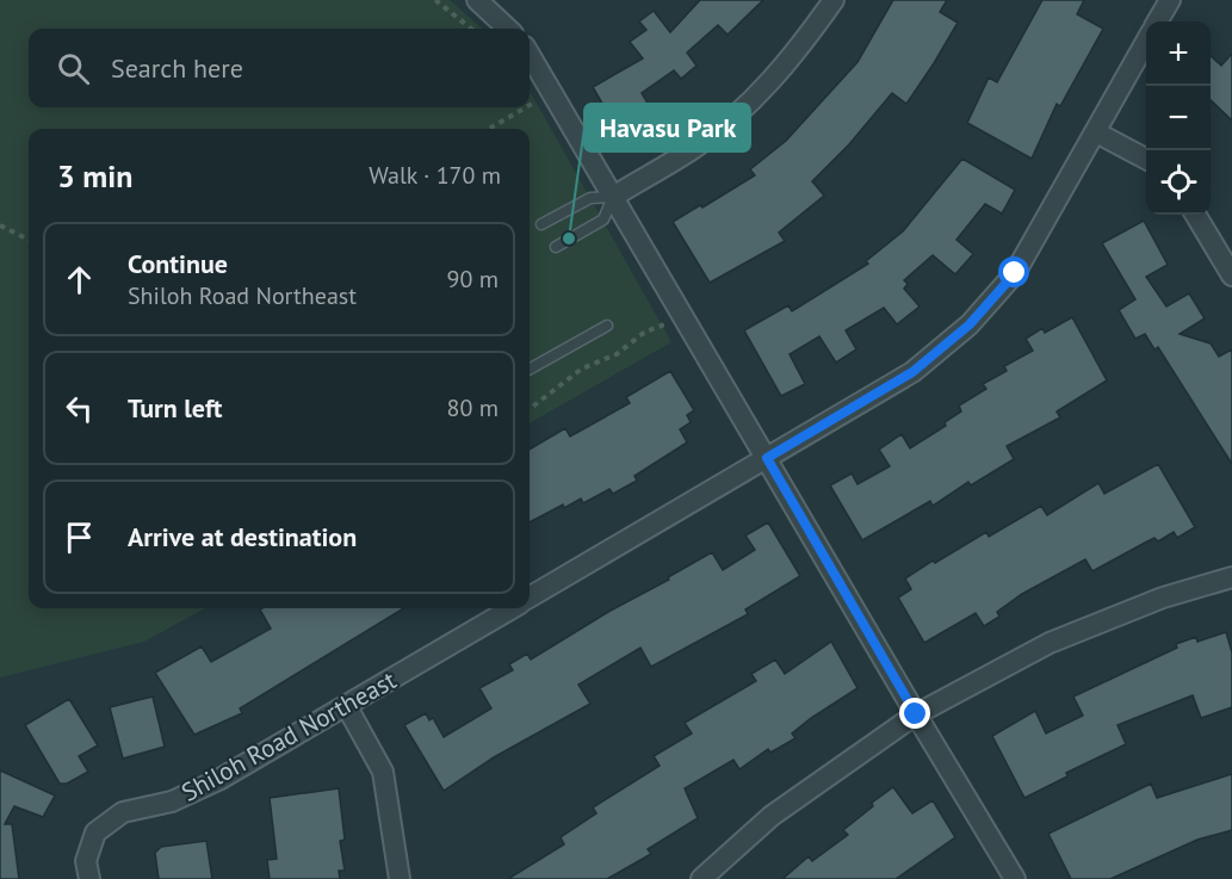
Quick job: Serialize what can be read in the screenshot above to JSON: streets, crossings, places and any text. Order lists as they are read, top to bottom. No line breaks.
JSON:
{"streets":{"street":["Shiloh Road Northeast"]},"places":["Havasu Park"],"page":{"map_buttons":["+","−"],"search":"Search here","heading":["3 min","Walk · 170 m"],"list":[["Continue","Shiloh Road Northeast","90 m"],["Turn left","80 m"],"Arrive at destination"]}}
